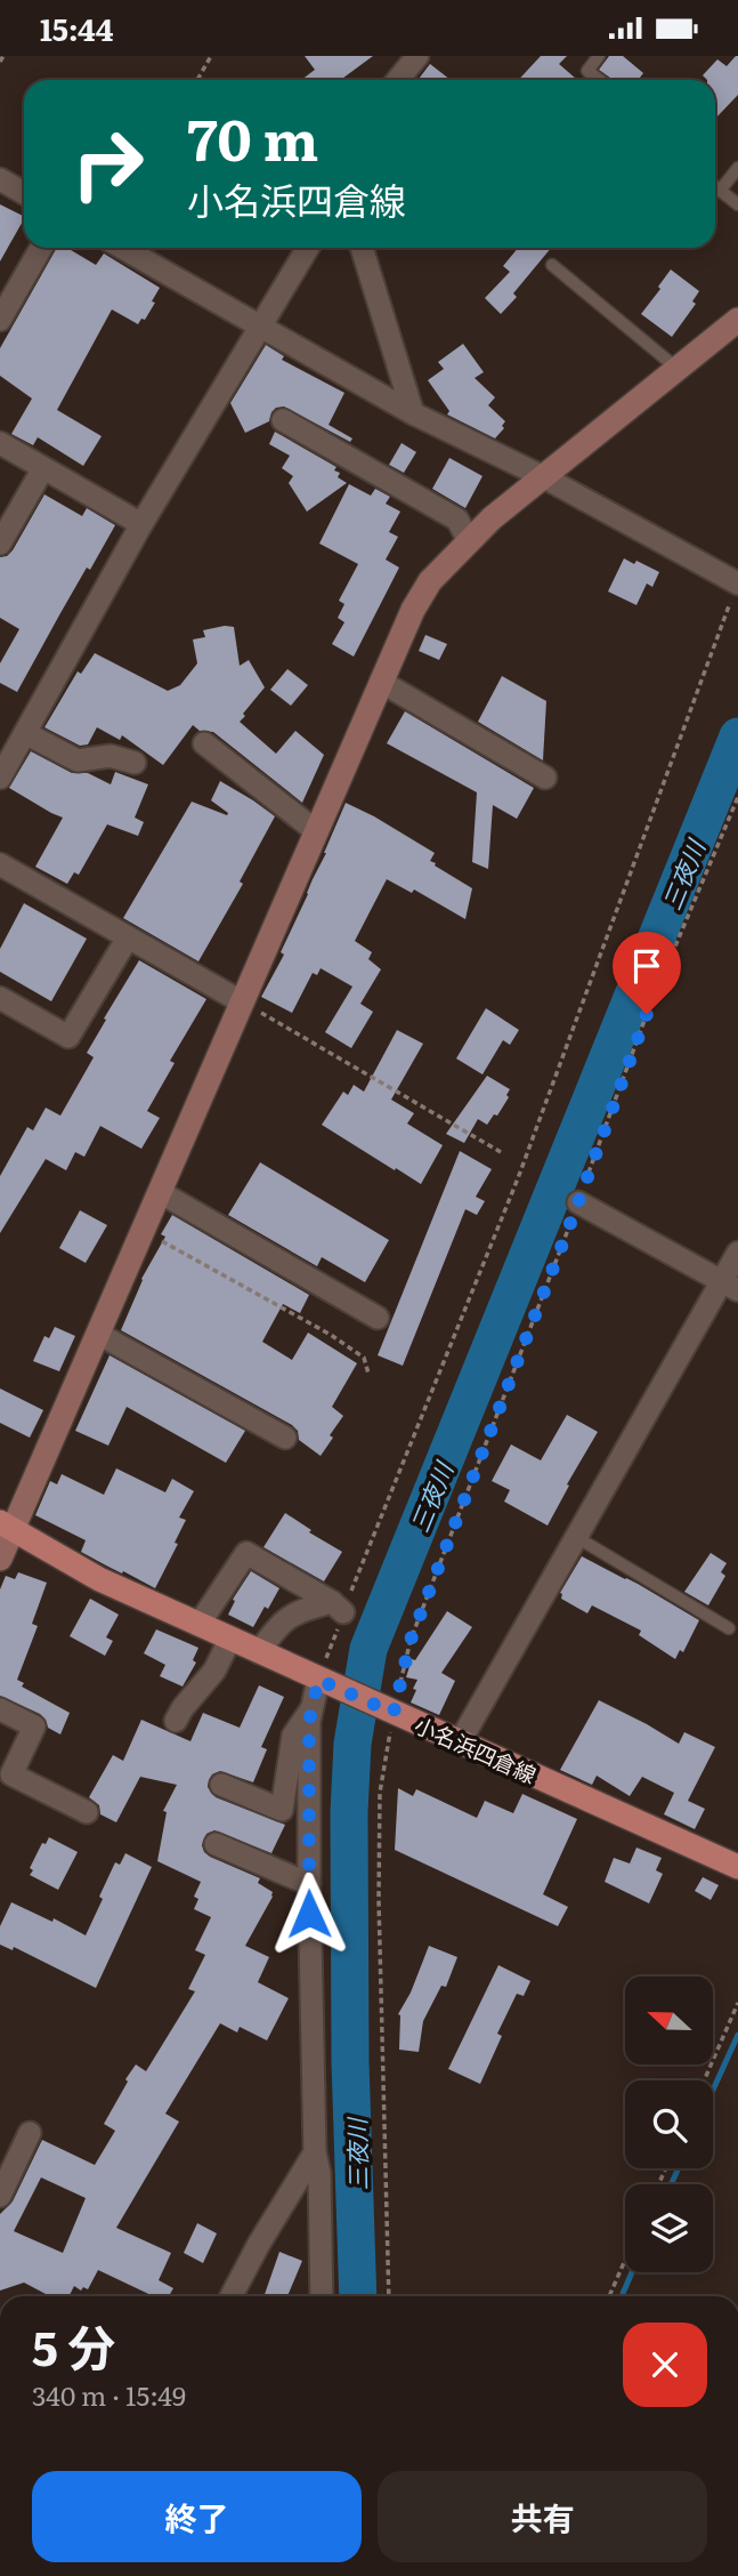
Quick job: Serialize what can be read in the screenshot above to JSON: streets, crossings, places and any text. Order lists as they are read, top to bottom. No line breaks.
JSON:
{"streets":{"main road":["小名浜四倉線"]},"water":["三夜川"],"north":"left","page":{"status":"15:44","turn":["70 m","小名浜四倉線"],"heading":["5 分","340 m · 15:49"],"buttons":["終了","共有"]}}
